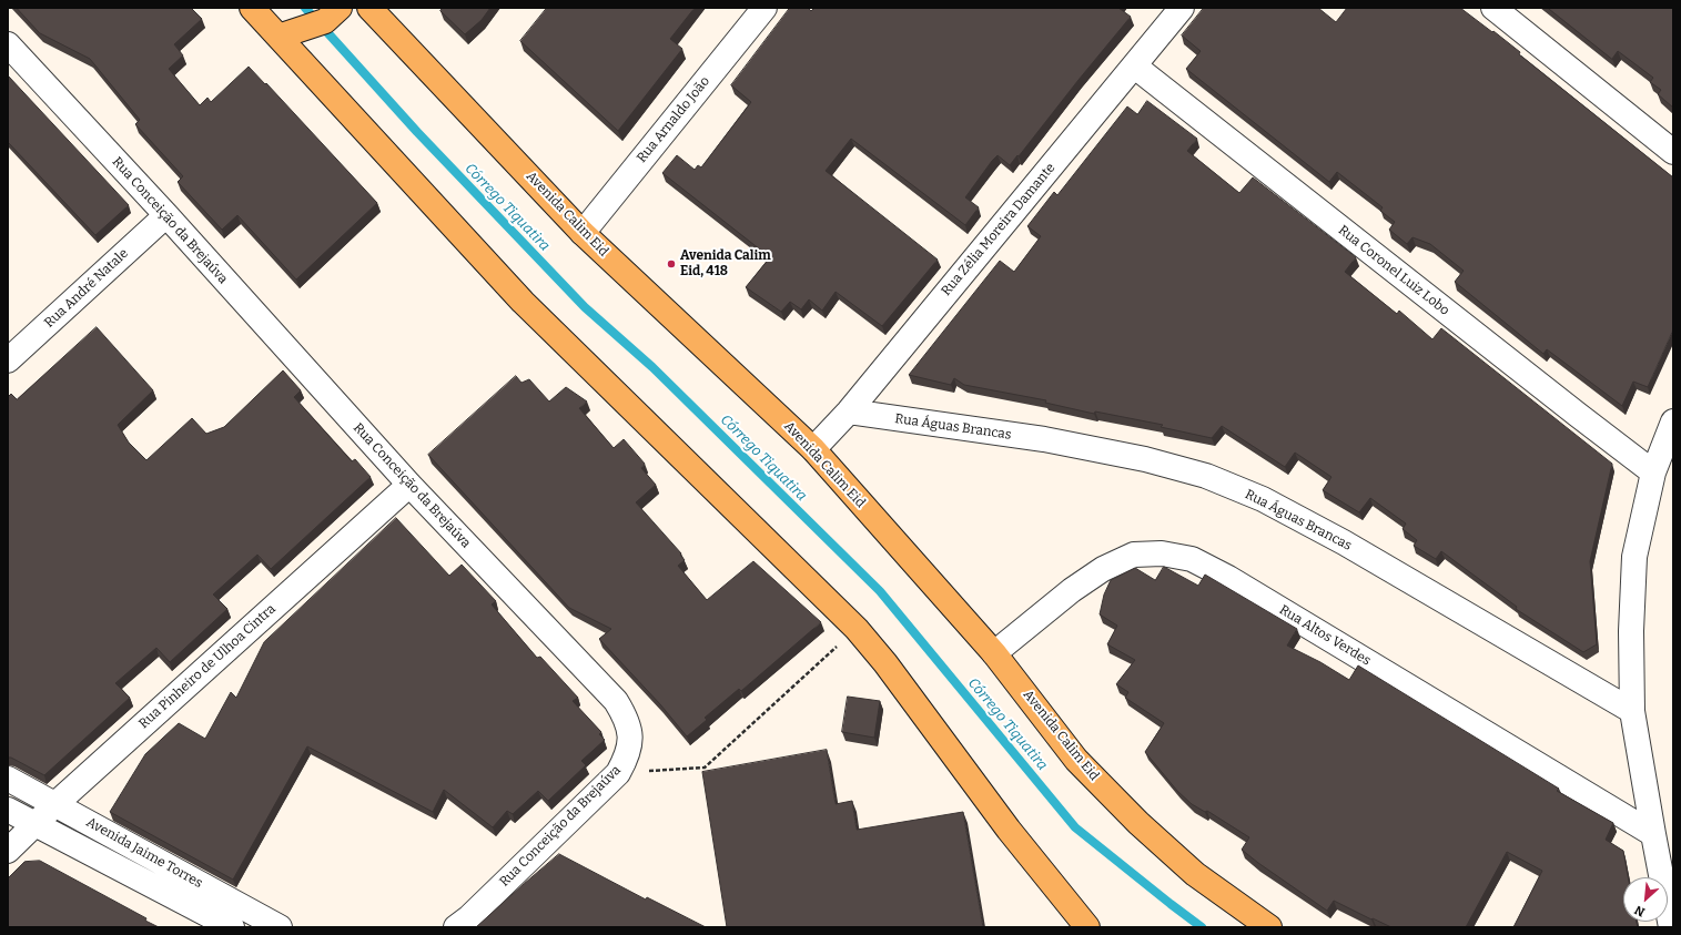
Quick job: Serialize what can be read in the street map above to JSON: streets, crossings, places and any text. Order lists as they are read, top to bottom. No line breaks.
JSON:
{"streets":{"main road":["Avenida Calim Eid"],"street":["Rua Arnaldo João","Rua Conceição da Brejaúva","Rua Zélia Moreira Damante","Rua Coronel Luiz Lobo","Rua André Natale","Rua Águas Brancas","Rua Altos Verdes","Rua Pinheiro de Ulhoa Cintra","Avenida Jaime Torres"]},"crossings":[["Rua Arnaldo João","Avenida Calim Eid"],["Avenida Calim Eid","Rua Zélia Moreira Damante"],["Avenida Calim Eid","Rua Altos Verdes"],["Rua Conceição da Brejaúva","Rua André Natale"],["Rua Conceição da Brejaúva","Rua Pinheiro de Ulhoa Cintra"],["Rua Zélia Moreira Damante","Rua Coronel Luiz Lobo"],["Rua Zélia Moreira Damante","Rua Águas Brancas"],["Rua Pinheiro de Ulhoa Cintra","Avenida Jaime Torres"]],"water":["Córrego Tiquatira"],"places":["Avenida Calim Eid, 418"],"north":"bottom left"}
